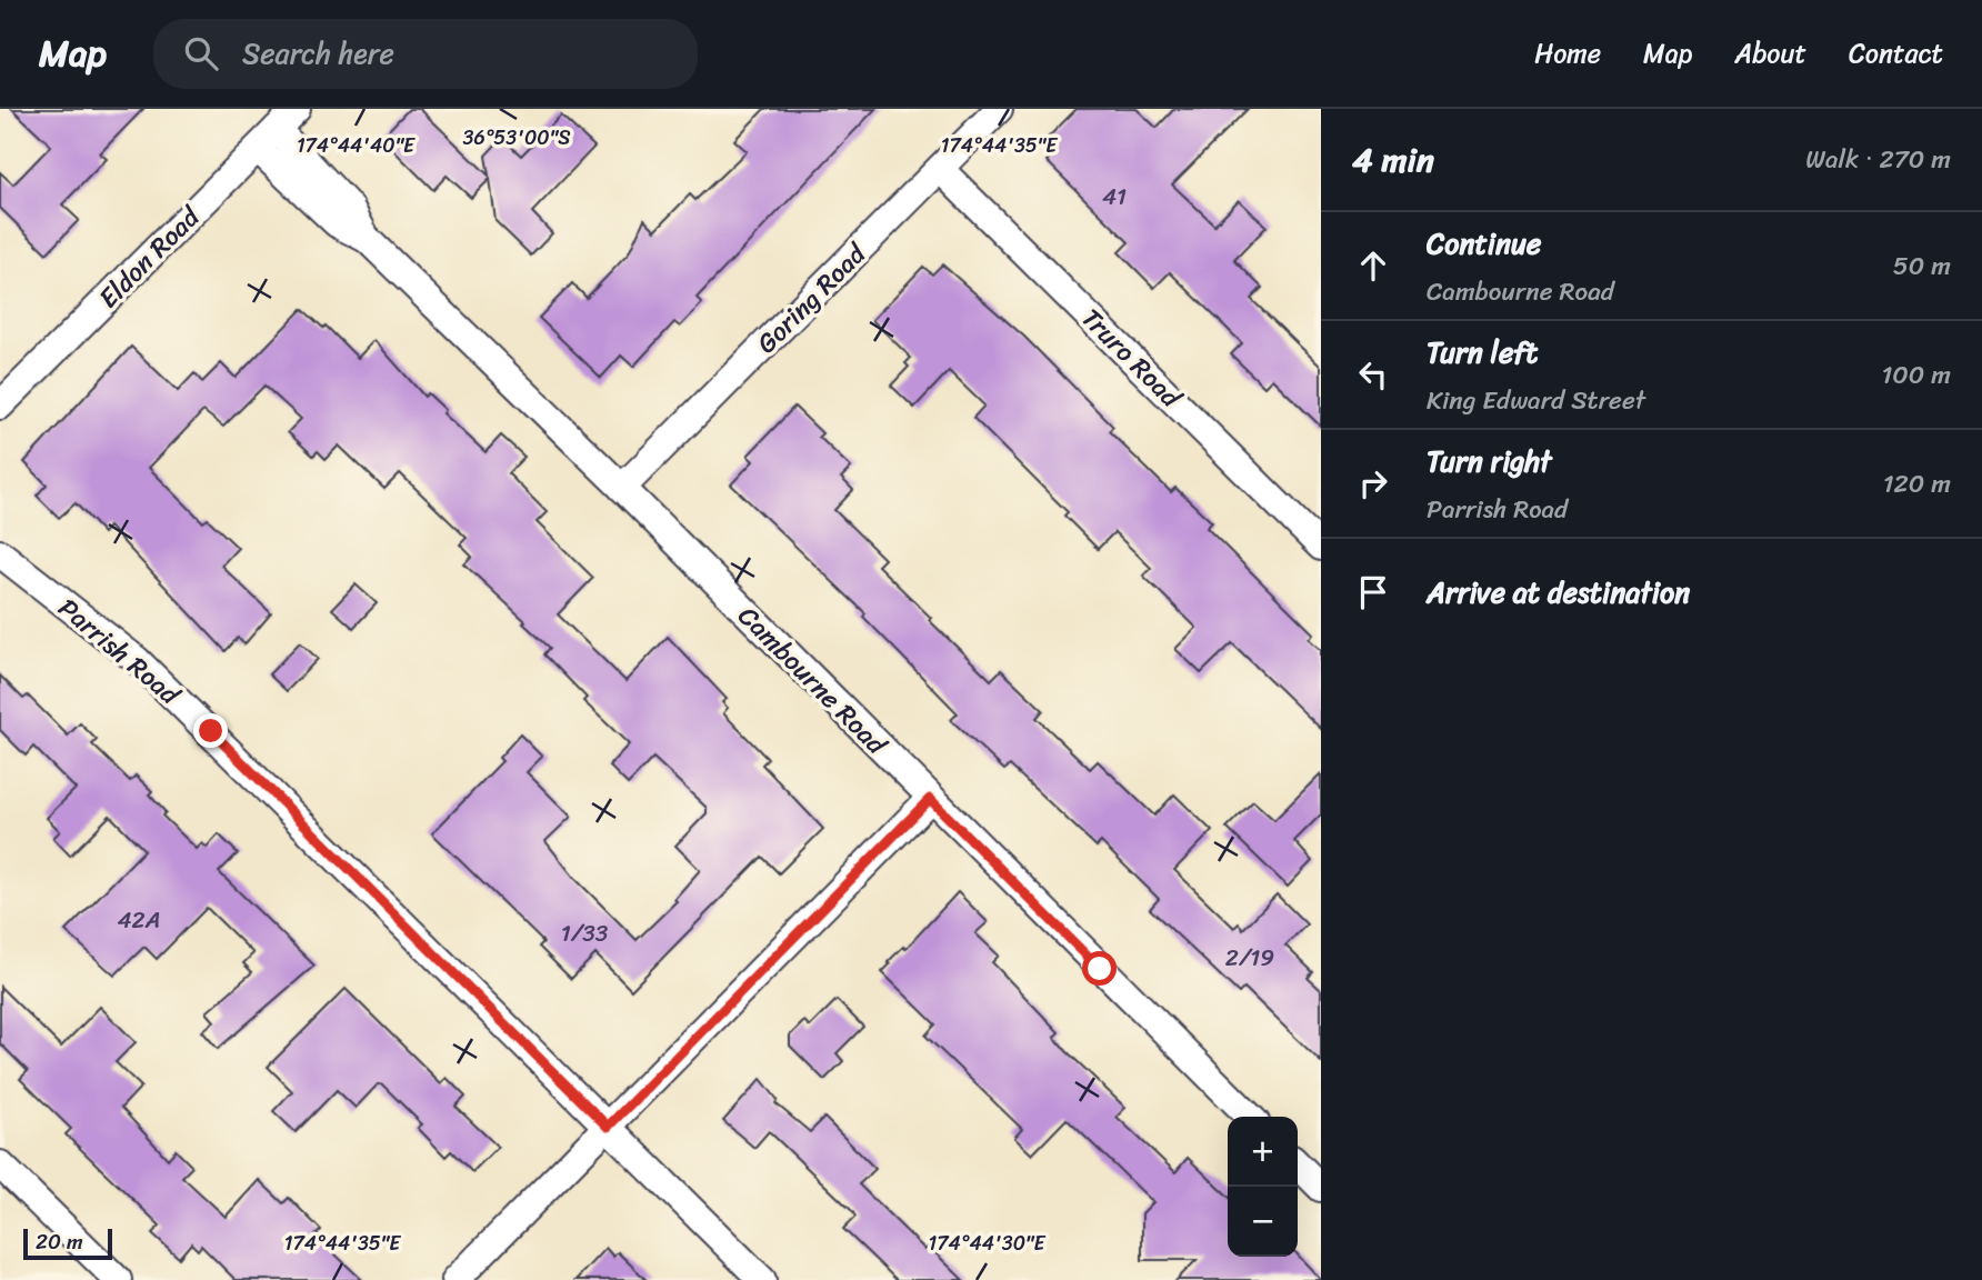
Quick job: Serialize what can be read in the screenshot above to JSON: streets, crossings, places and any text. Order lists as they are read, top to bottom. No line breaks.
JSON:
{"streets":{"street":["Eldon Road","Goring Road","Truro Road","Parrish Road","Cambourne Road"]},"crossings":[["Eldon Road","Cambourne Road"],["Goring Road","Truro Road"],["Goring Road","Cambourne Road"]],"house_numbers":["41","42A","1/33","2/19"],"scale_bar":"20 m","page":{"header":"Map","search":"Search here","nav":["Home","Map","About","Contact"],"heading":["4 min","Walk · 270 m"],"list":[["Continue","Cambourne Road","50 m"],["Turn left","King Edward Street","100 m"],["Turn right","Parrish Road","120 m"],"Arrive at destination"],"map_buttons":["+","−"],"scale":"20 m"},"coordinates":["36°53'00\"S","174°44'40\"E","174°44'35\"E","174°44'30\"E"]}
